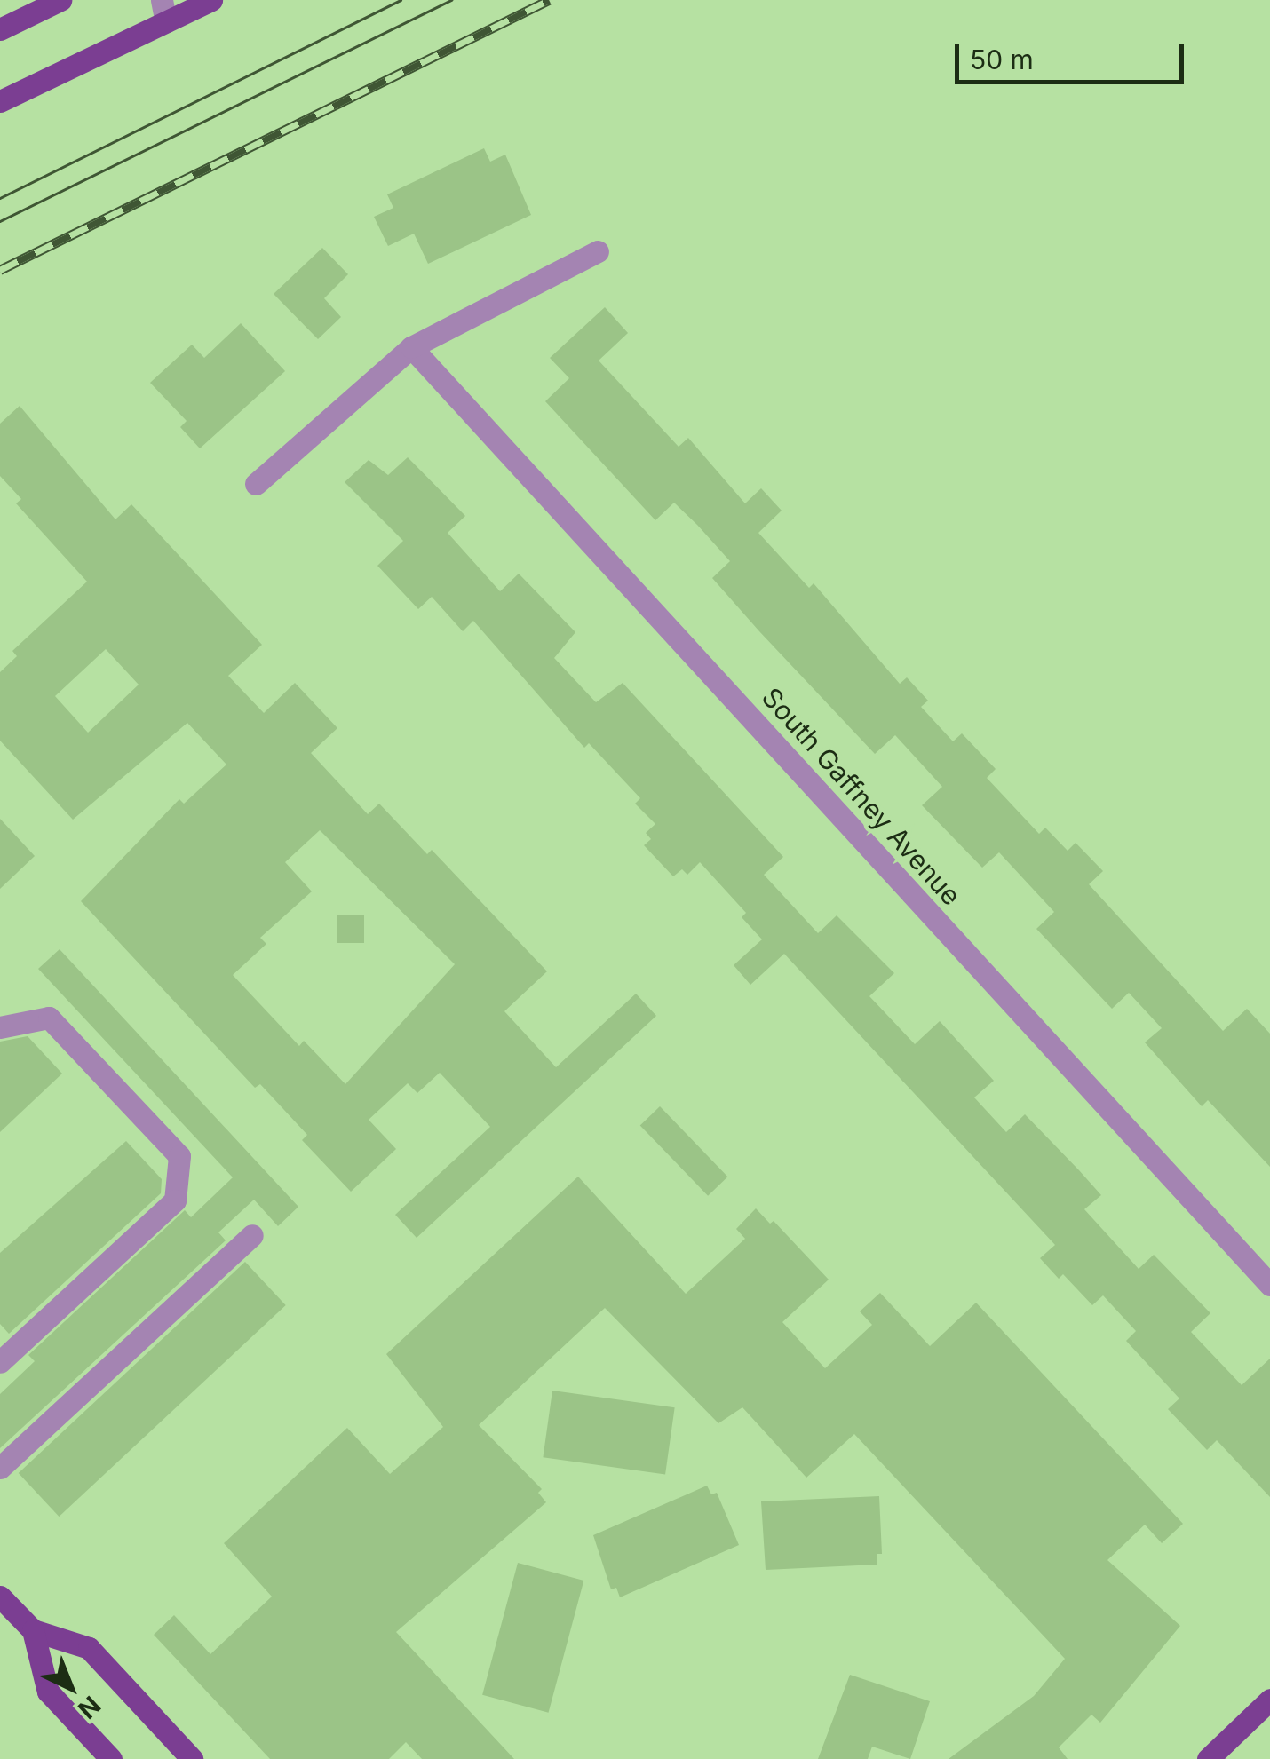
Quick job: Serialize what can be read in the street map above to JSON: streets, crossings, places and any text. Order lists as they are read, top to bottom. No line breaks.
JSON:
{"streets":{"street":["South Gaffney Avenue"]},"scale_bar":"50 m","north":"bottom right"}
